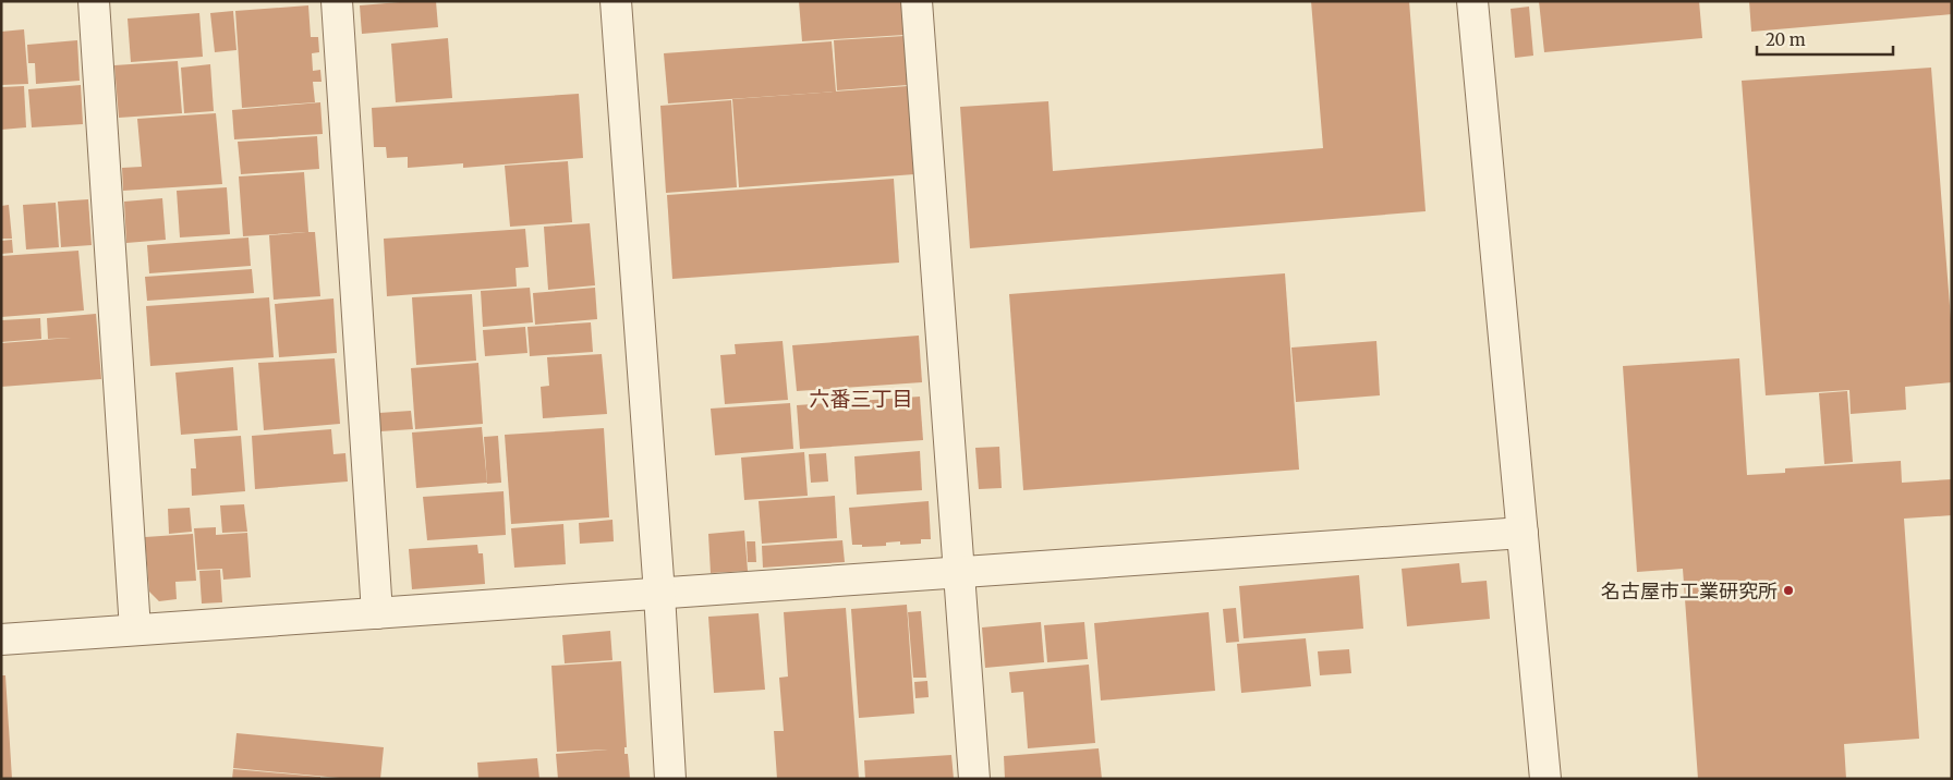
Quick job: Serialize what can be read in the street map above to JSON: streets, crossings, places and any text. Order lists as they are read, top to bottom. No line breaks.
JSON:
{"districts":["六番三丁目"],"places":["名古屋市工業研究所"],"scale_bar":"20 m"}
